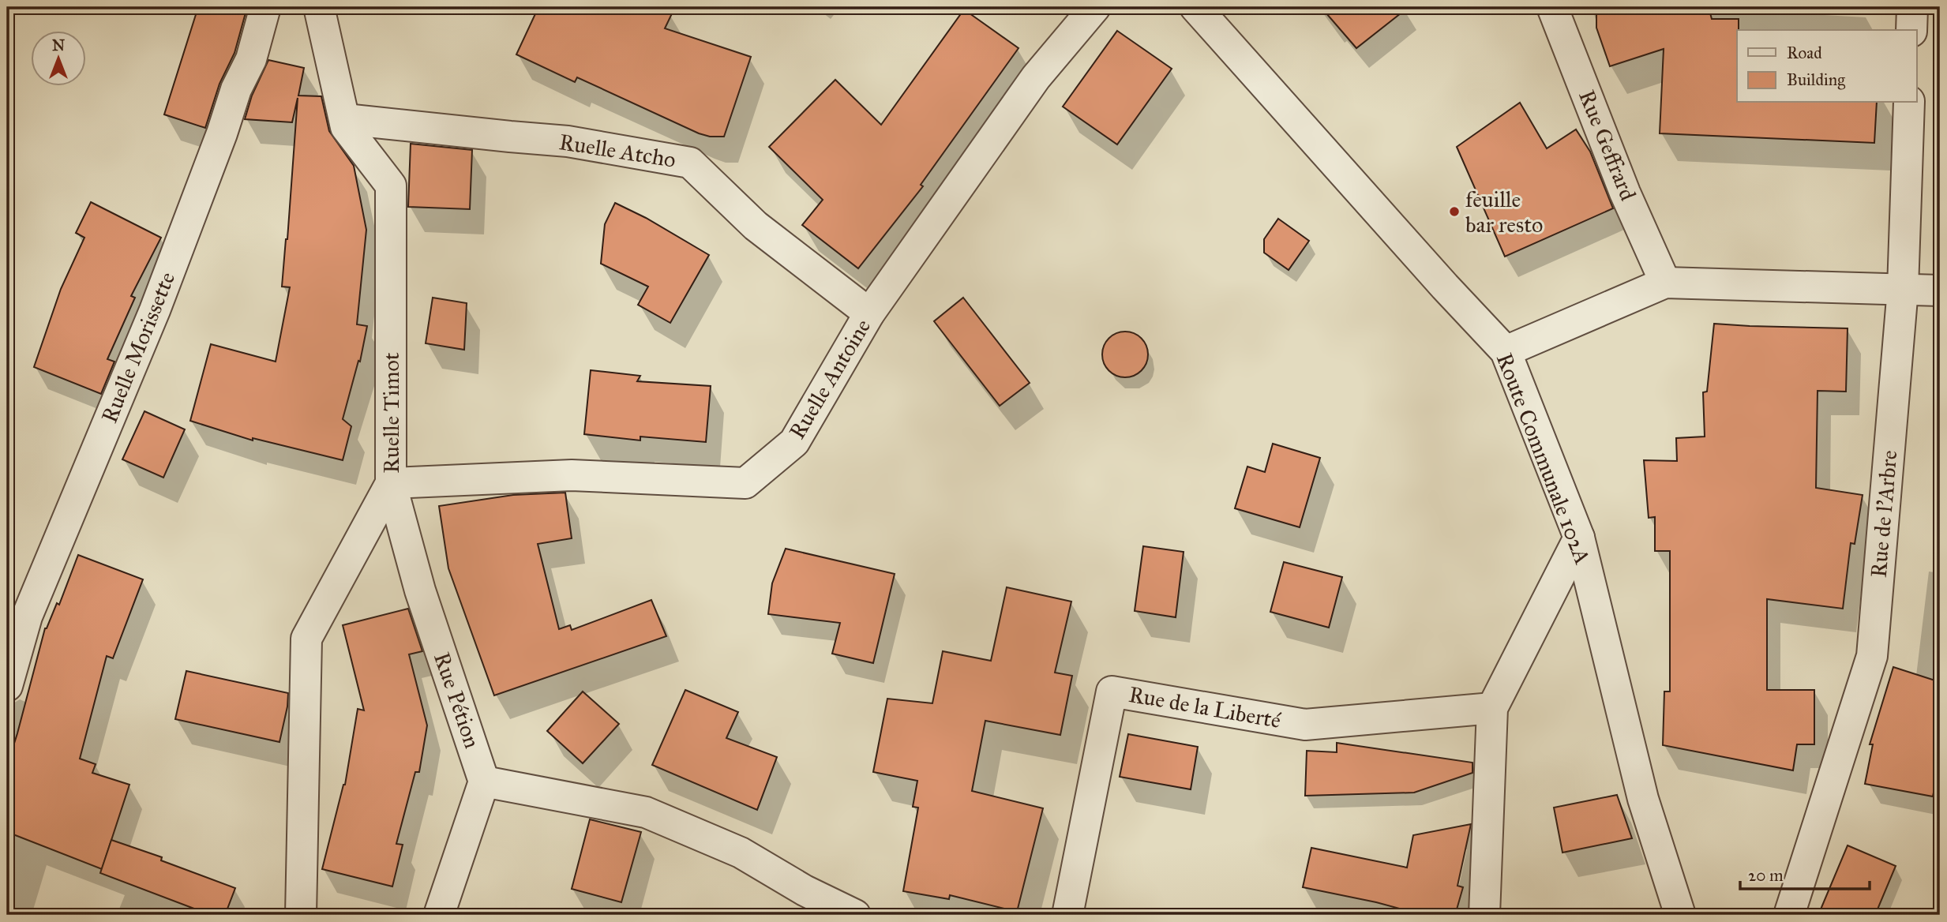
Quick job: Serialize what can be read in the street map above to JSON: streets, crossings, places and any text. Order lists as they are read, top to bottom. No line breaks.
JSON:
{"streets":{"street":["Rue Geffrard","Ruelle Atcho","Ruelle Morissette","Ruelle Antoine","Ruelle Timot","Route Communale 102A","Rue de l'Arbre","Rue Pétion","Rue de la Liberté"]},"crossings":[["Ruelle Atcho","Ruelle Antoine"],["Ruelle Atcho","Ruelle Timot"],["Ruelle Antoine","Ruelle Timot"],["Ruelle Antoine","Rue Pétion"],["Ruelle Timot","Rue Pétion"]],"places":["feuille bar resto"],"legend":["Road","Building"],"scale_bar":"20 m","north":"top"}
